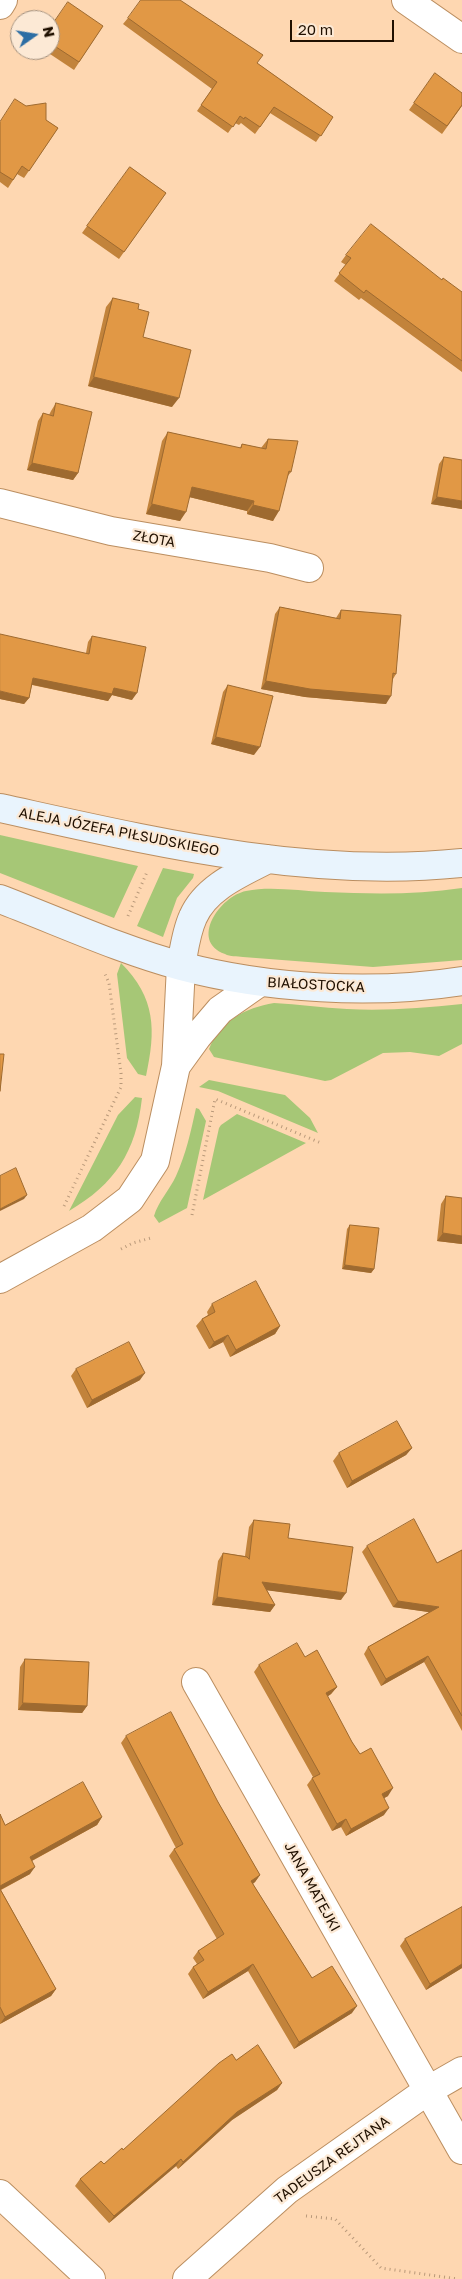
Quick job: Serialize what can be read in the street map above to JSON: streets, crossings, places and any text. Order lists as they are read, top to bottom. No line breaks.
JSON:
{"streets":{"main road":["ALEJA JÓZEFA PIŁSUDSKIEGO","BIAŁOSTOCKA"],"street":["ZŁOTA","JANA MATEJKI","TADEUSZA REJTANA"]},"crossings":[["JANA MATEJKI","TADEUSZA REJTANA"]],"scale_bar":"20 m","north":"right"}
